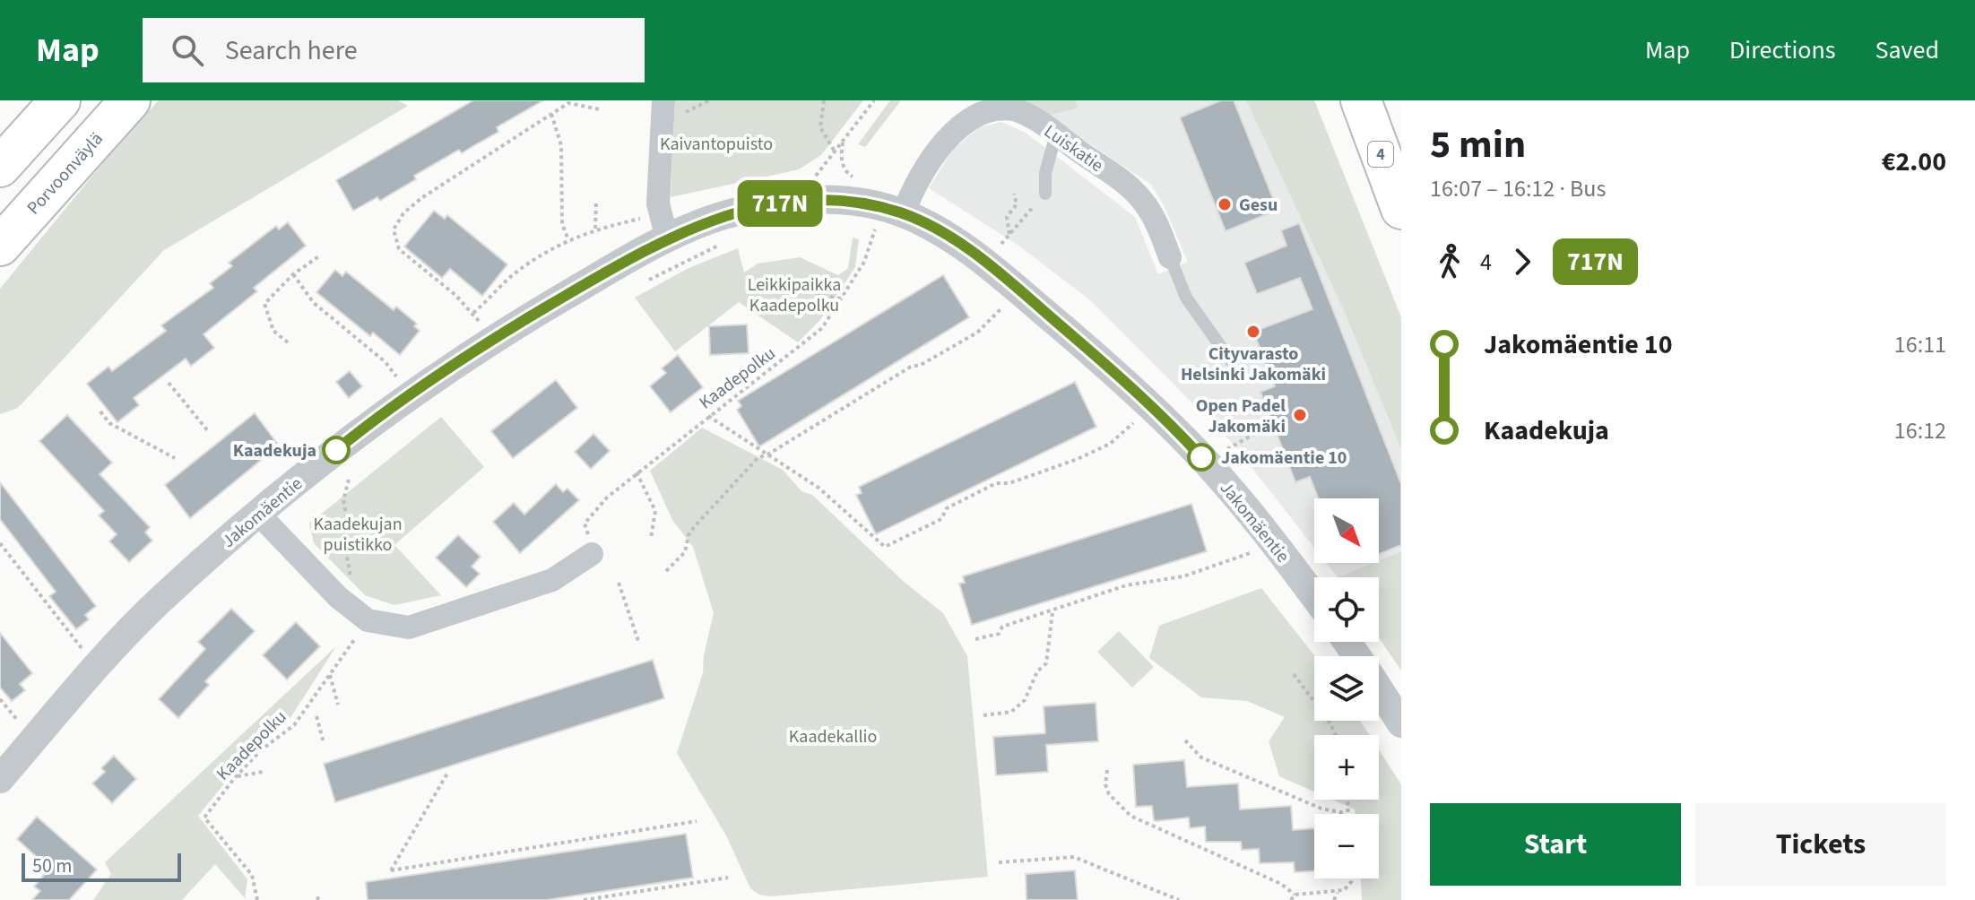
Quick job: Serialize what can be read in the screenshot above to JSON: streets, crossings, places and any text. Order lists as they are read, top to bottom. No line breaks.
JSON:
{"streets":{"highway":["4","Porvoonväylä"],"street":["Luiskatie","Jakomäentie"],"path":["Kaadepolku"]},"crossings":[["Luiskatie","Jakomäentie"]],"parks":["Kaivantopuisto","Leikkipaikka Kaadepolku","Kaadekujan puistikko","Kaadekallio"],"places":["Gesu","Cityvarasto Helsinki Jakomäki","Open Padel Jakomäki","Kaadekuja","Jakomäentie 10"],"lines":["bus line 717N"],"scale_bar":"50 m","north":"bottom right","page":{"header":"Map","search":"Search here","nav":["Map","Directions","Saved"],"on_map":"717N","heading":["5 min","16:07 – 16:12 · Bus","€2.00"],"legs":["4","717N"],"list":[{"name":"Jakomäentie 10","value":"16:11"},{"name":"Kaadekuja","value":"16:12"}],"map_buttons":["+","−"],"buttons":["Start","Tickets"],"scale":"50 m"}}
